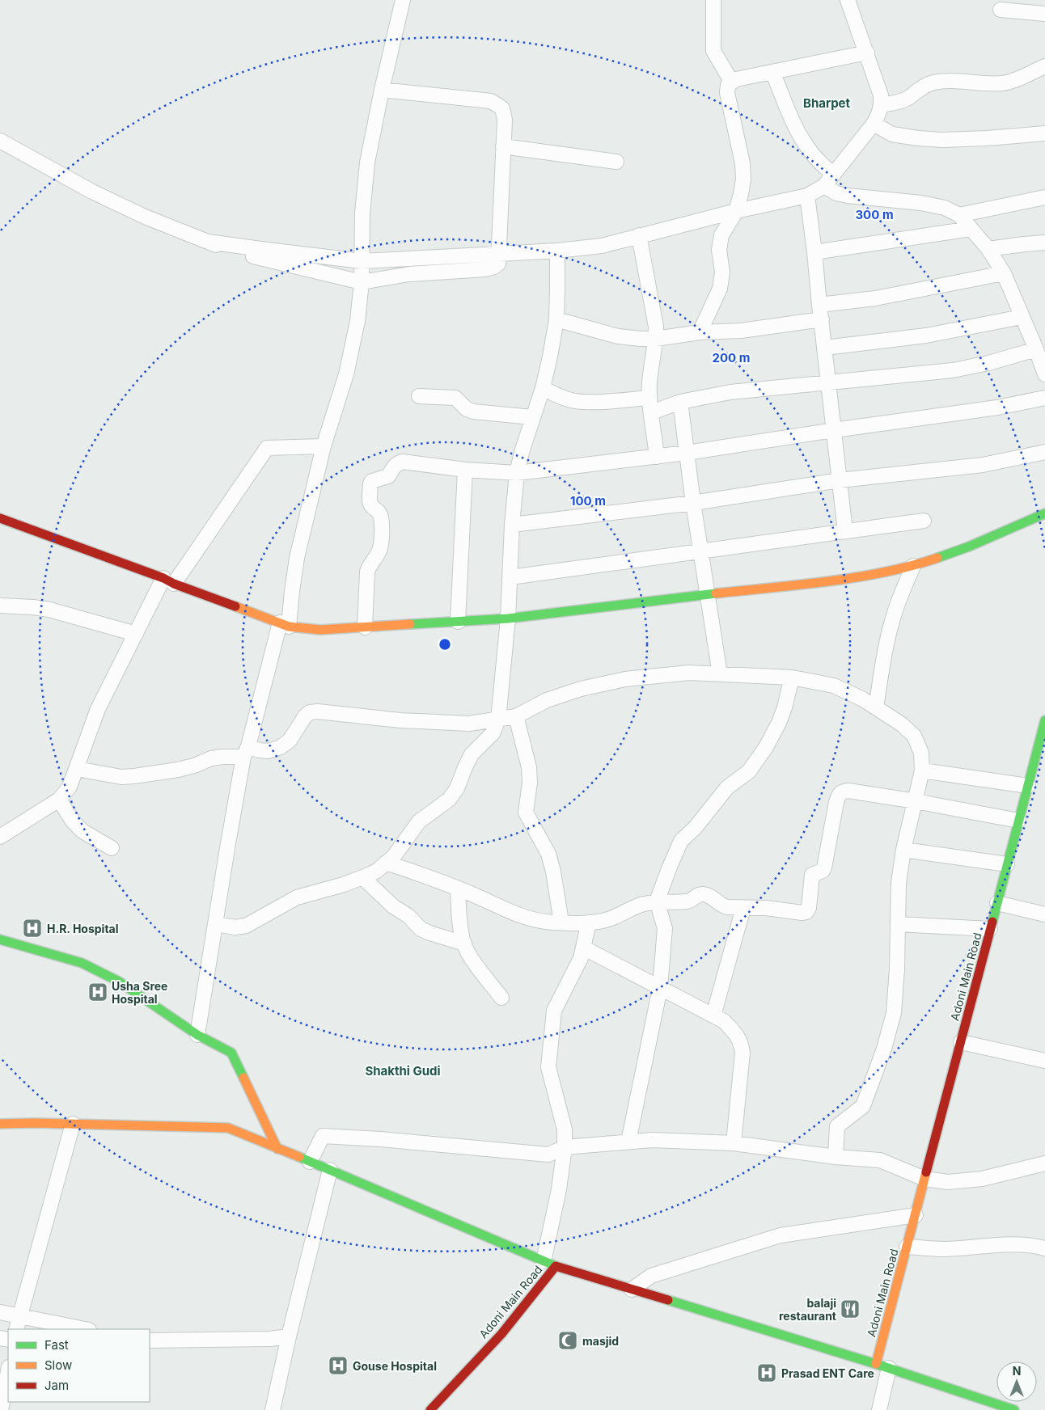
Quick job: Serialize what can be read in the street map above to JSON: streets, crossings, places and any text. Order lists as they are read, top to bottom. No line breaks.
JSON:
{"streets":{"street":["Adoni Main Road"]},"districts":["Bharpet","Shakthi Gudi"],"places":{"hospital":["H.R. Hospital","Usha Sree Hospital","Gouse Hospital","Prasad ENT Care"],"restaurant":["balaji restaurant"],"mosque":["masjid"]},"legend":["Fast","Slow","Jam"],"north":"top","rings":["300 m","200 m","100 m"]}
